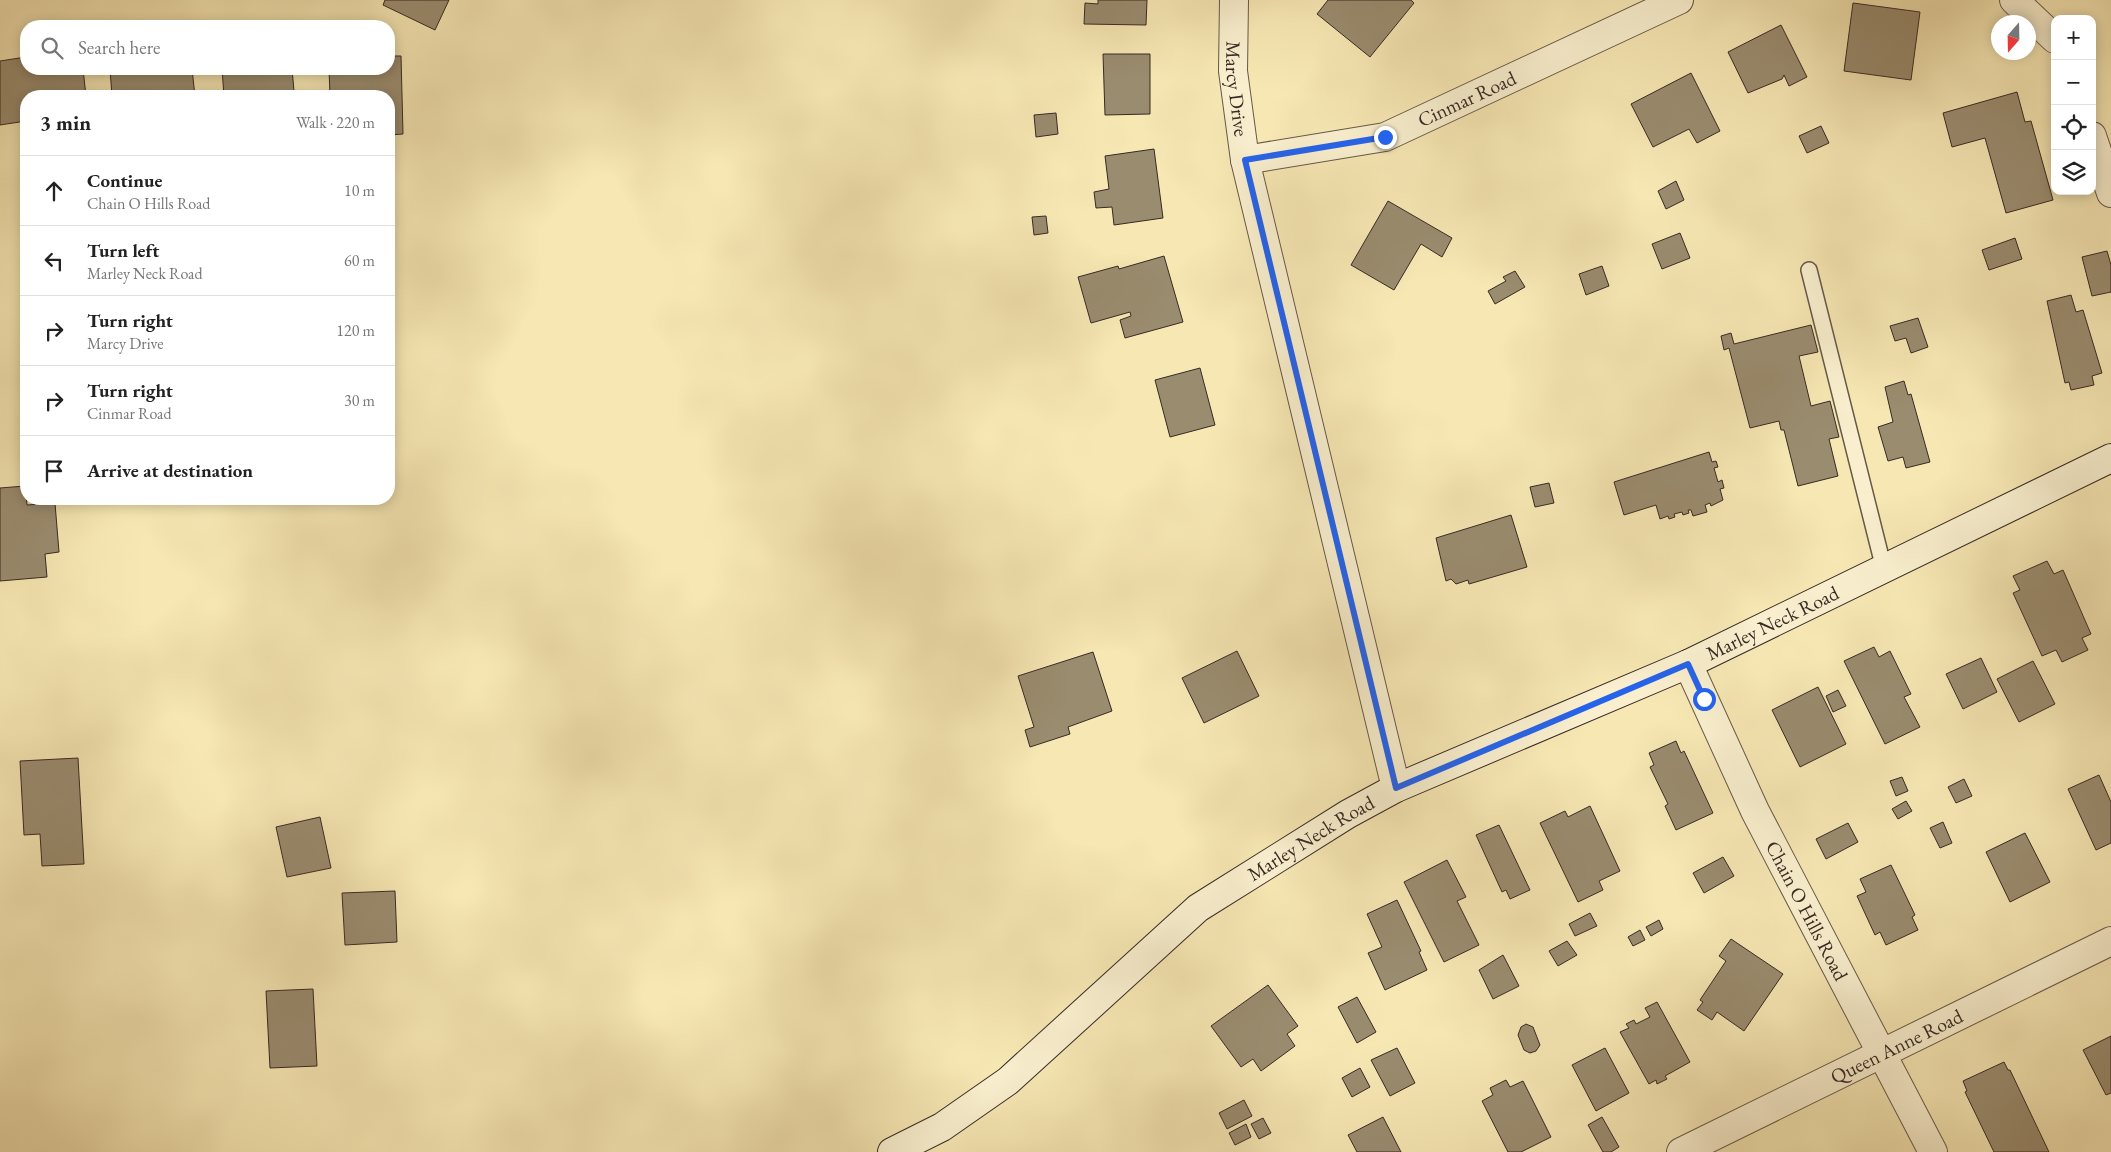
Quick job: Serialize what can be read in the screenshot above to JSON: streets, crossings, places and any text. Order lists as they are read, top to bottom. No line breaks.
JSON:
{"streets":{"street":["Marcy Drive","Cinmar Road","Marley Neck Road","Chain O Hills Road","Queen Anne Road"]},"crossings":[["Marcy Drive","Cinmar Road"],["Marcy Drive","Marley Neck Road"],["Marley Neck Road","Chain O Hills Road"],["Chain O Hills Road","Queen Anne Road"]],"north":"bottom","page":{"map_buttons":["+","−"],"search":"Search here","heading":["3 min","Walk · 220 m"],"list":[["Continue","Chain O Hills Road","10 m"],["Turn left","Marley Neck Road","60 m"],["Turn right","Marcy Drive","120 m"],["Turn right","Cinmar Road","30 m"],"Arrive at destination"]}}
